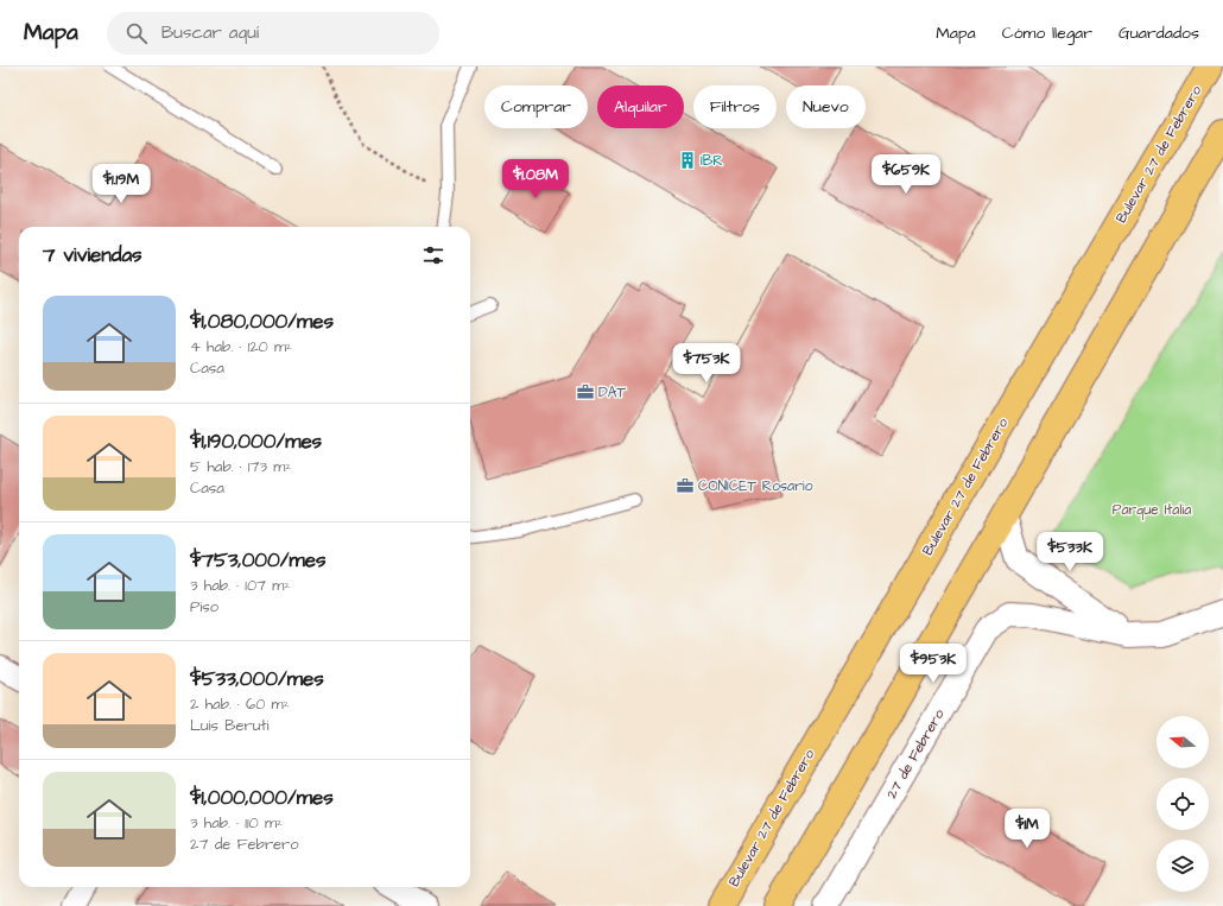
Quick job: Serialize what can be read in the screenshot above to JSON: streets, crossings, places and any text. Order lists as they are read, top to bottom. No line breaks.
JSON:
{"streets":{"main road":["Bulevar 27 de Febrero"],"street":["27 de Febrero"]},"parks":["Parque Italia"],"places":{"building":["IBR"],"office":["DAT","CONICET Rosario"]},"north":"left","page":{"header":"Mapa","search":"Buscar aquí","nav":["Mapa","Cómo llegar","Guardados"],"chip":["Comprar","Alquilar","Filtros","Nuevo"],"price":["$659K","$1.08M","$1.19M","$753K","$533K","$953K","$1M"],"heading":"7 viviendas","list":[{"name":"$1,080,000/mes","note":"4 hab. · 120 m² · Casa"},{"name":"$1,190,000/mes","note":"5 hab. · 173 m² · Casa"},{"name":"$753,000/mes","note":"3 hab. · 107 m² · Piso"},{"name":"$533,000/mes","note":"2 hab. · 60 m² · Luis Beruti"},{"name":"$1,000,000/mes","note":"3 hab. · 110 m² · 27 de Febrero"}]}}
